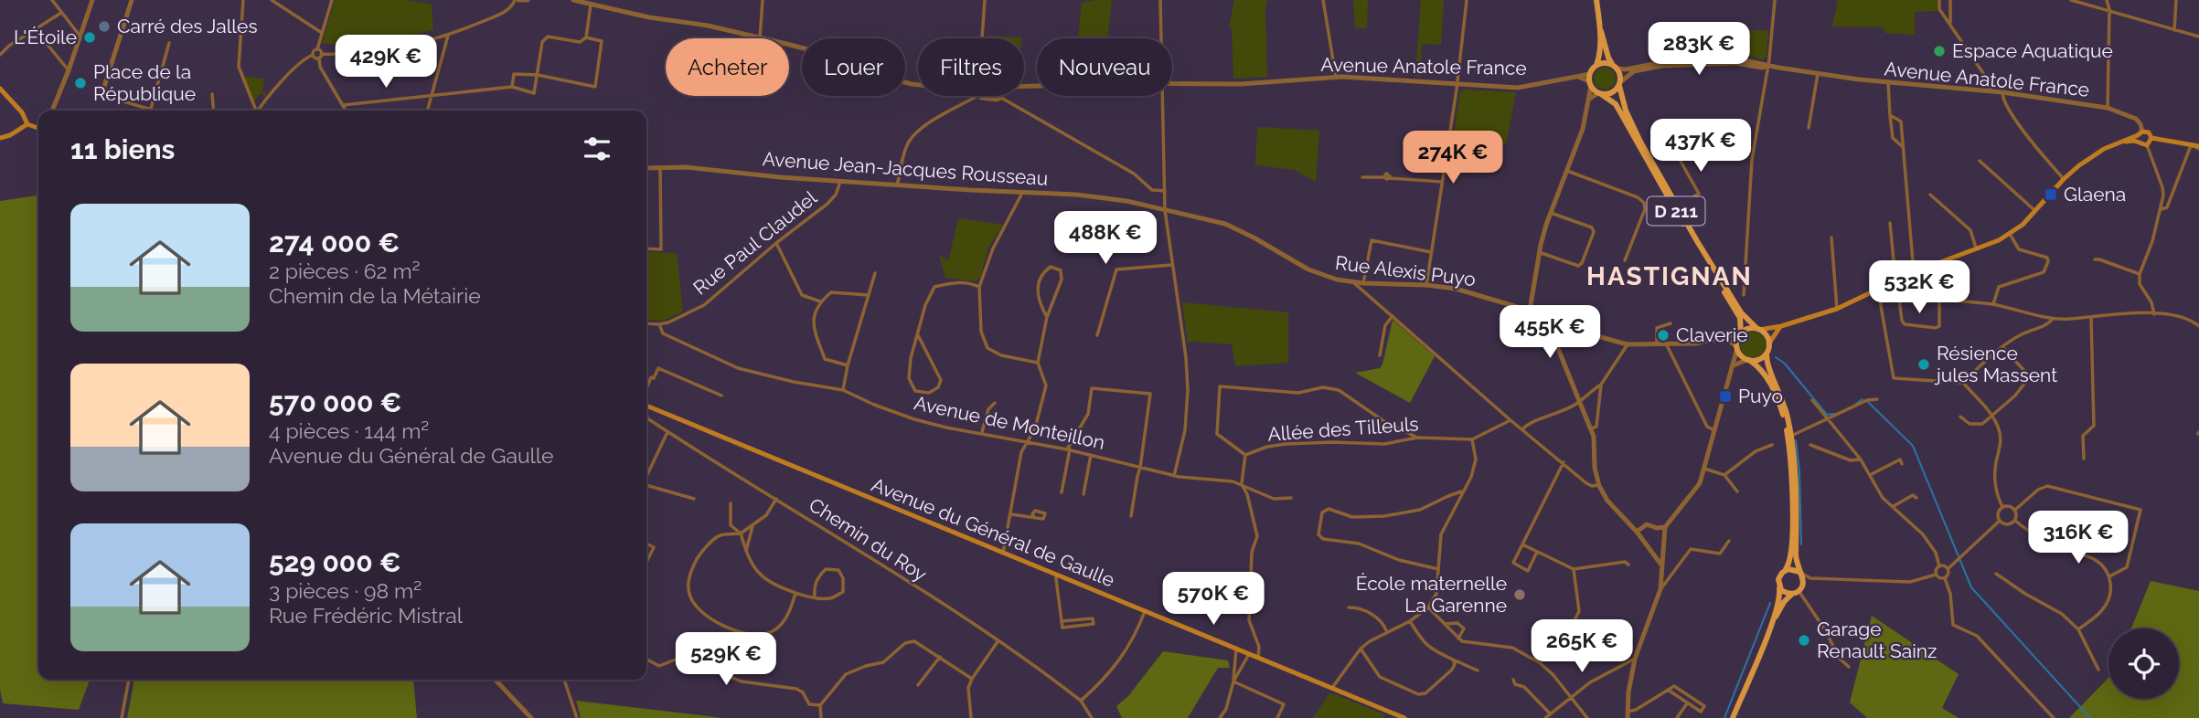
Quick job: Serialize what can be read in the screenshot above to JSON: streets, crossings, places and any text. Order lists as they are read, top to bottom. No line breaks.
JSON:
{"streets":{"main road":["D 211","Avenue du Général de Gaulle"],"street":["Avenue Anatole France","Avenue Jean-Jacques Rousseau","Rue Paul Claudel","Rue Alexis Puyo","Avenue de Monteillon","Allée des Tilleuls","Chemin du Roy"]},"crossings":[["Avenue Anatole France","D 211"],["Avenue Jean-Jacques Rousseau","Rue Paul Claudel"],["Avenue Jean-Jacques Rousseau","Rue Alexis Puyo"],["D 211","Rue Alexis Puyo"],["Rue Paul Claudel","Avenue de Monteillon"],["Avenue de Monteillon","Allée des Tilleuls"]],"districts":["HASTIGNAN"],"places":{"other":["Carré des Jalles","L'Étoile","Espace Aquatique","Place de la République","Claverie","Résience jules Massent","École maternelle La Garenne","Garage Renault Sainz"],"transit":["Glaena","Puyo"]},"page":{"price":["283K €","429K €","437K €","274K €","488K €","532K €","455K €","316K €","570K €","265K €","529K €"],"chip":["Acheter","Louer","Filtres","Nouveau"],"heading":"11 biens","list":[{"name":"274 000 €","note":"2 pièces · 62 m² · Chemin de la Métairie"},{"name":"570 000 €","note":"4 pièces · 144 m² · Avenue du Général de Gaulle"},{"name":"529 000 €","note":"3 pièces · 98 m² · Rue Frédéric Mistral"}]}}
